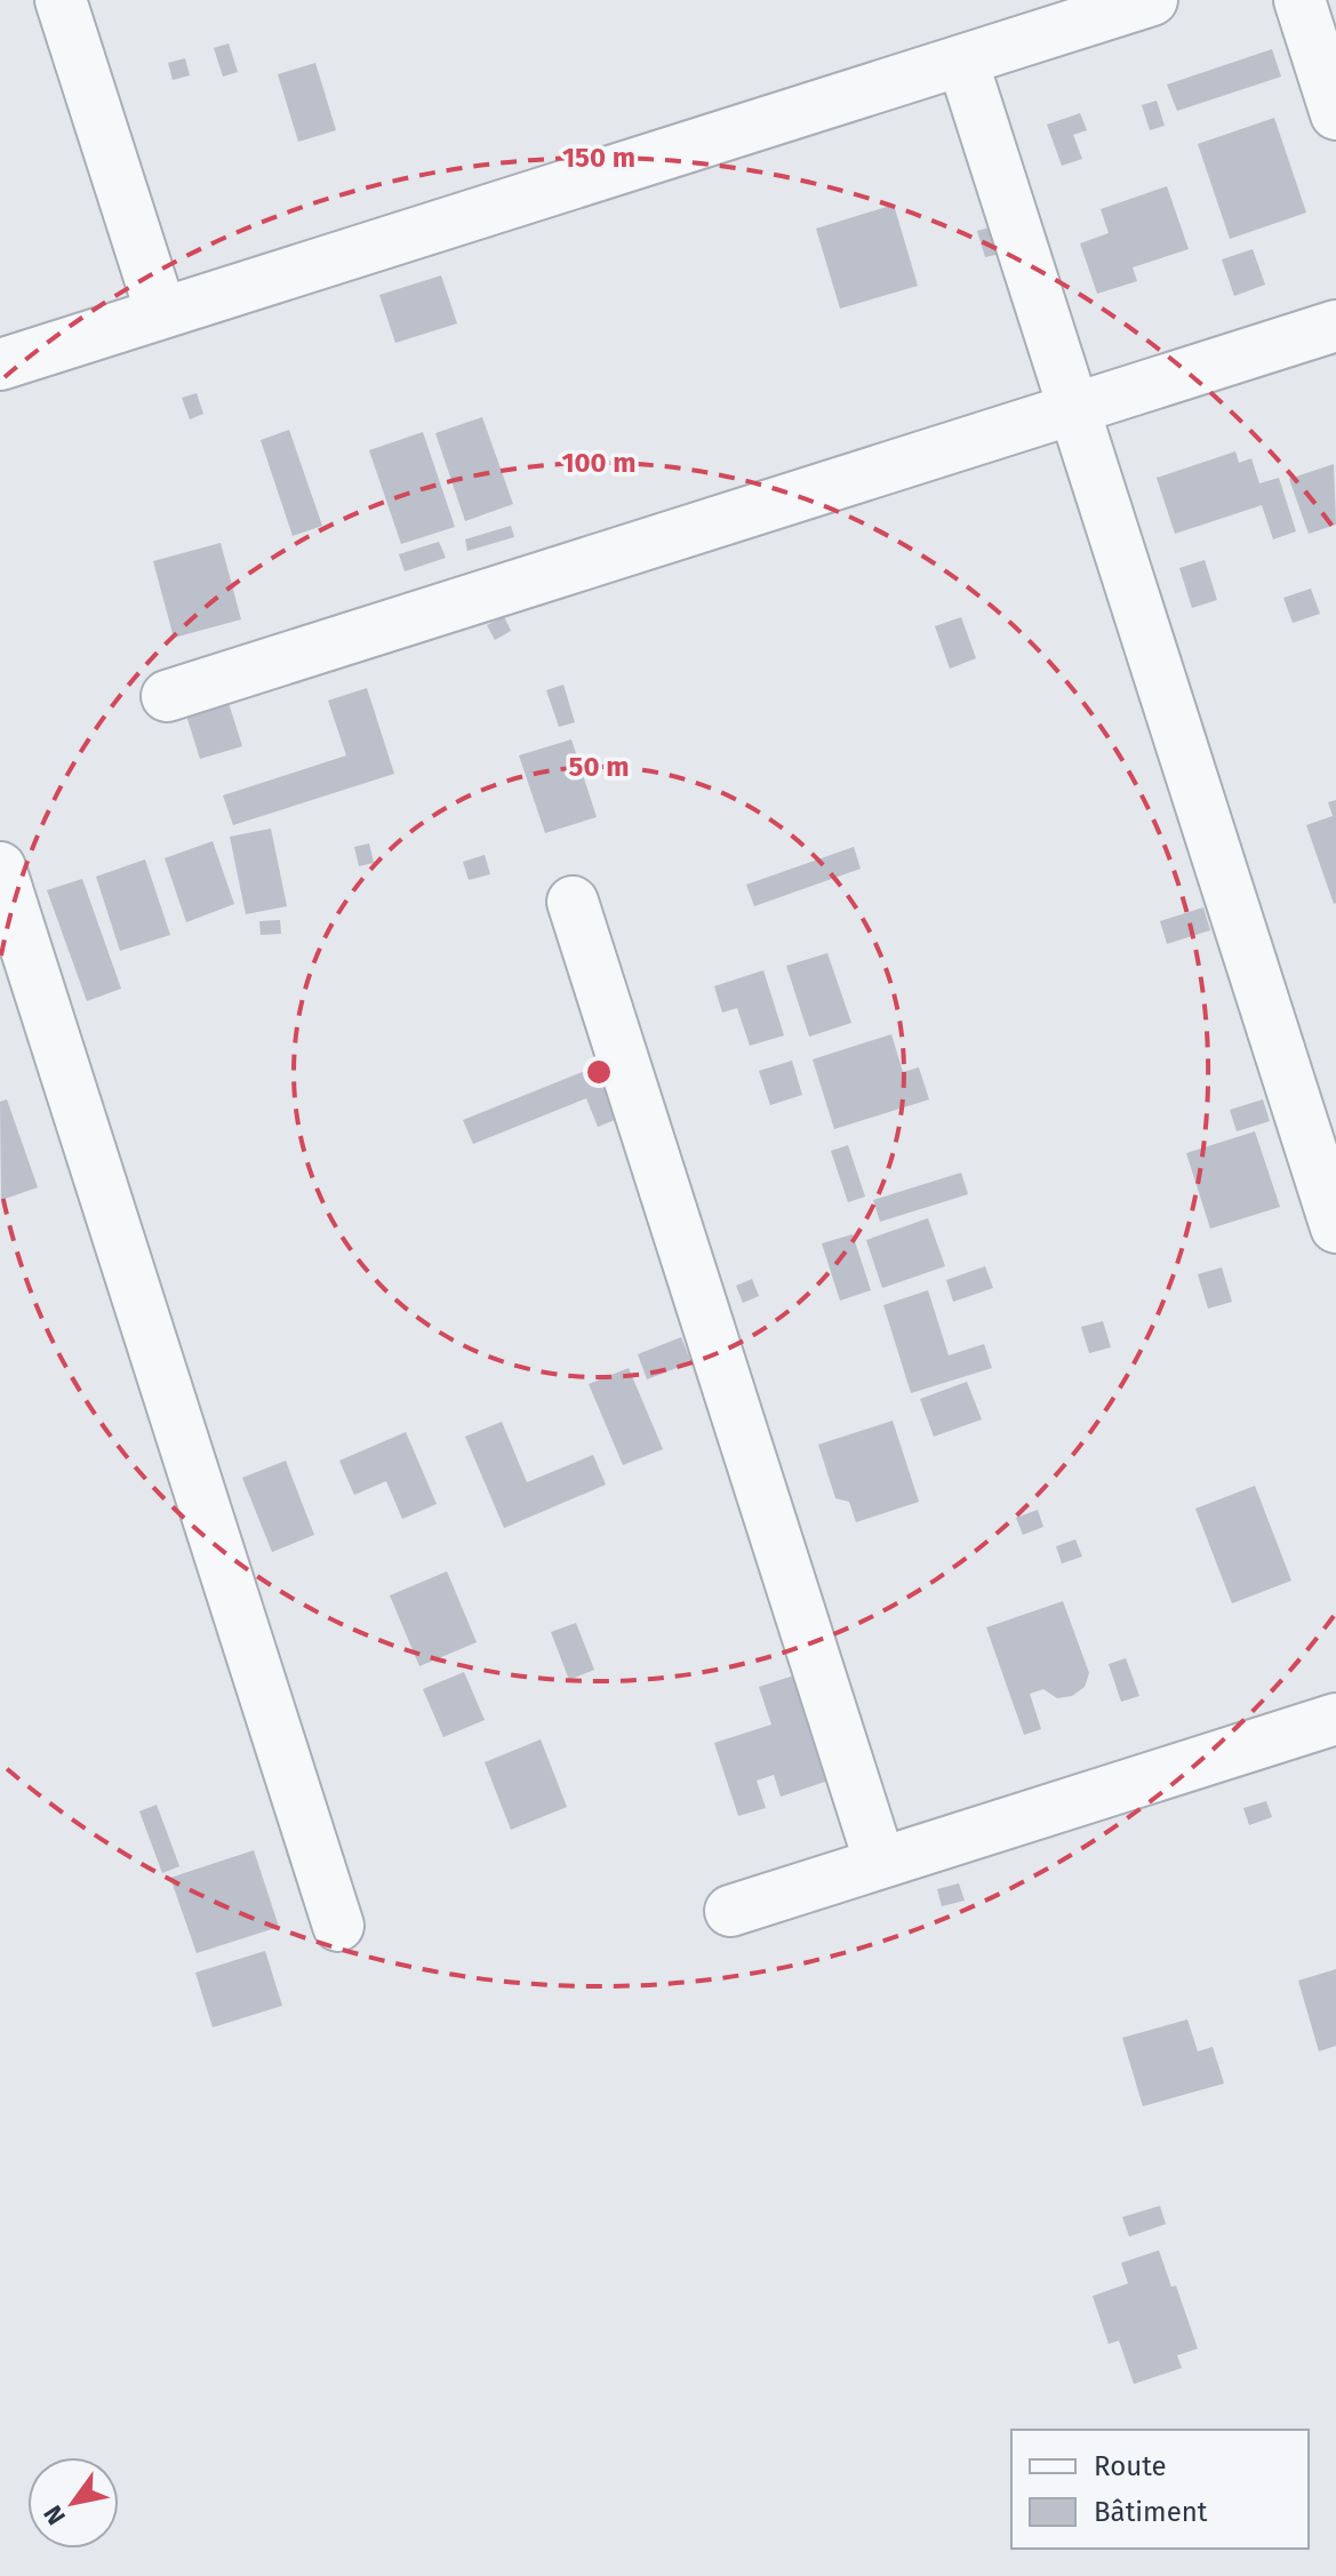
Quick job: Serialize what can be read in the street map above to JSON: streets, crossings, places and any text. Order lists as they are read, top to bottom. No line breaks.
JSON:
{"legend":["Route","Bâtiment"],"north":"bottom left","rings":["150 m","100 m","50 m"]}
